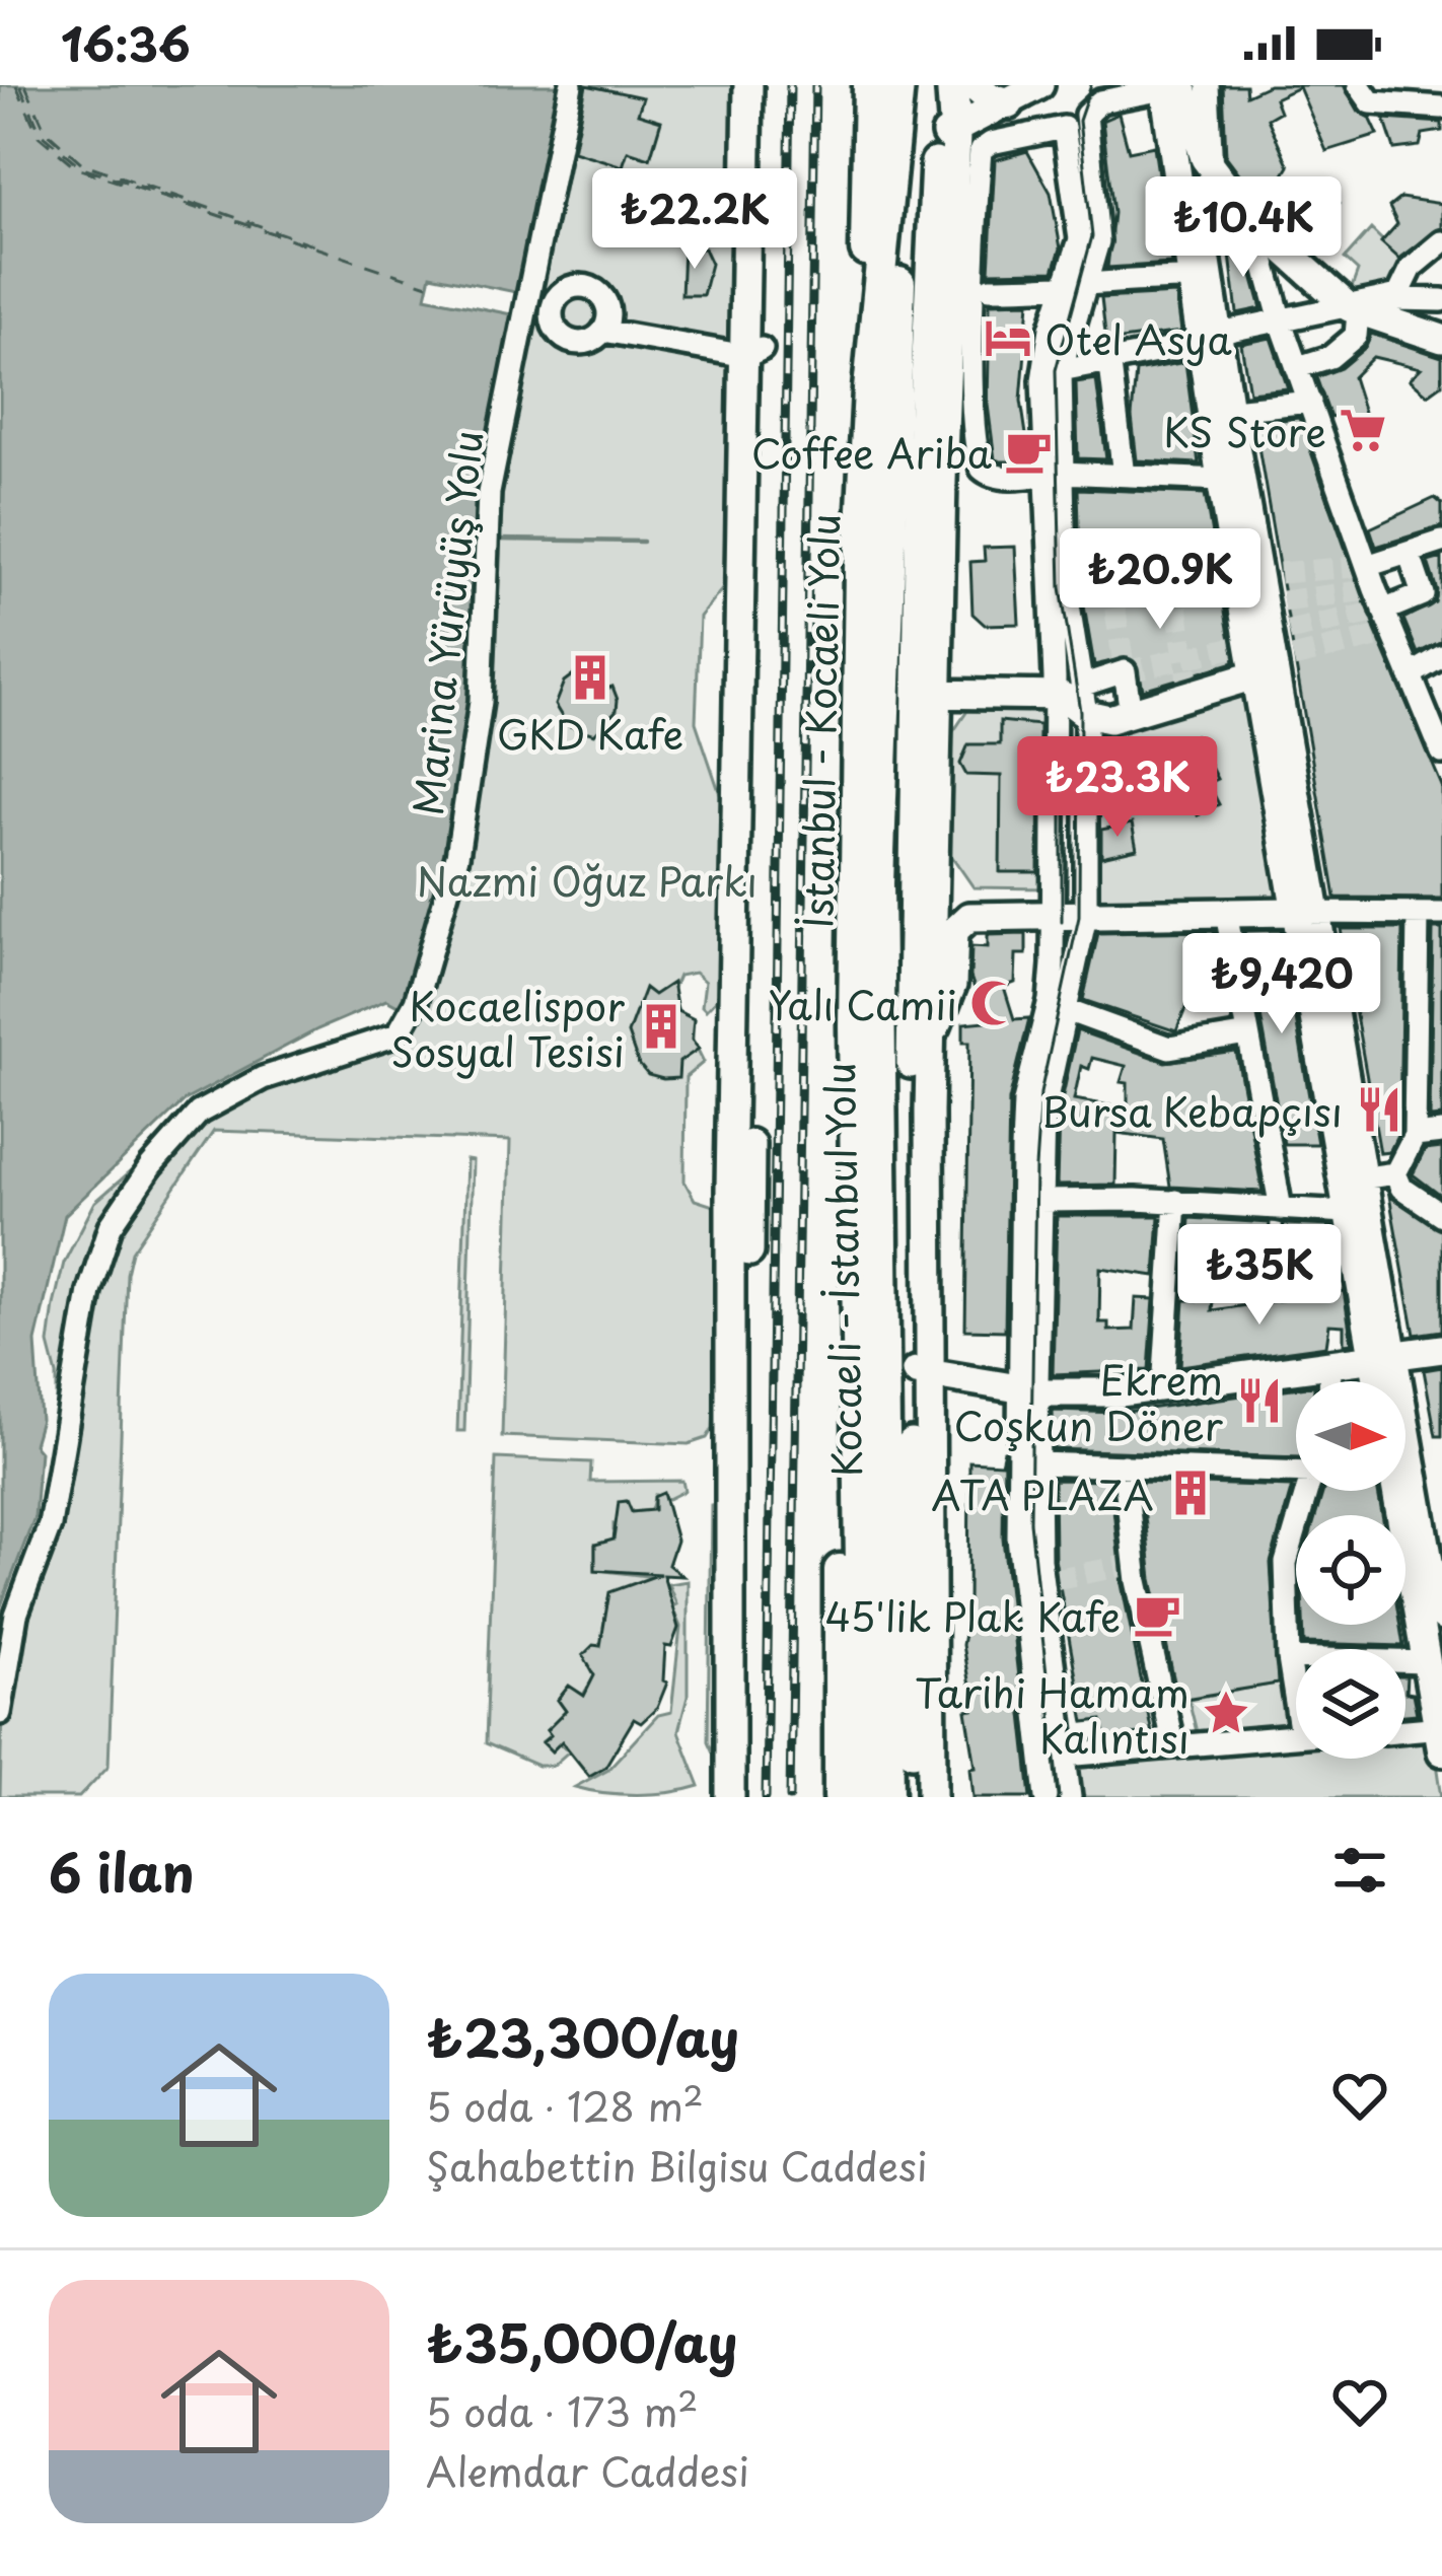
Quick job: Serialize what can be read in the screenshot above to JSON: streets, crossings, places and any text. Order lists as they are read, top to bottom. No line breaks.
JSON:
{"streets":{"highway":["İstanbul - Kocaeli Yolu","Kocaeli - İstanbul Yolu"],"street":["Marina Yürüyüş Yolu"]},"parks":["Nazmi Oğuz Parkı"],"places":{"hotel":["Otel Asya"],"supermarket":["KS Store"],"cafe":["Coffee Ariba","45'lik Plak Kafe"],"building":["GKD Kafe","Kocaelispor Sosyal Tesisi","ATA PLAZA"],"mosque":["Yalı Camii"],"restaurant":["Bursa Kebapçısı","Ekrem Coşkun Döner"],"place":["Tarihi Hamam Kalıntısı"]},"north":"right","page":{"status":"16:36","price":["₺22.2K","₺10.4K","₺20.9K","₺23.3K","₺9,420","₺35K"],"heading":"6 ilan","list":[{"name":"₺23,300/ay","note":"5 oda · 128 m² · Şahabettin Bilgisu Caddesi"},{"name":"₺35,000/ay","note":"5 oda · 173 m² · Alemdar Caddesi"}]}}
